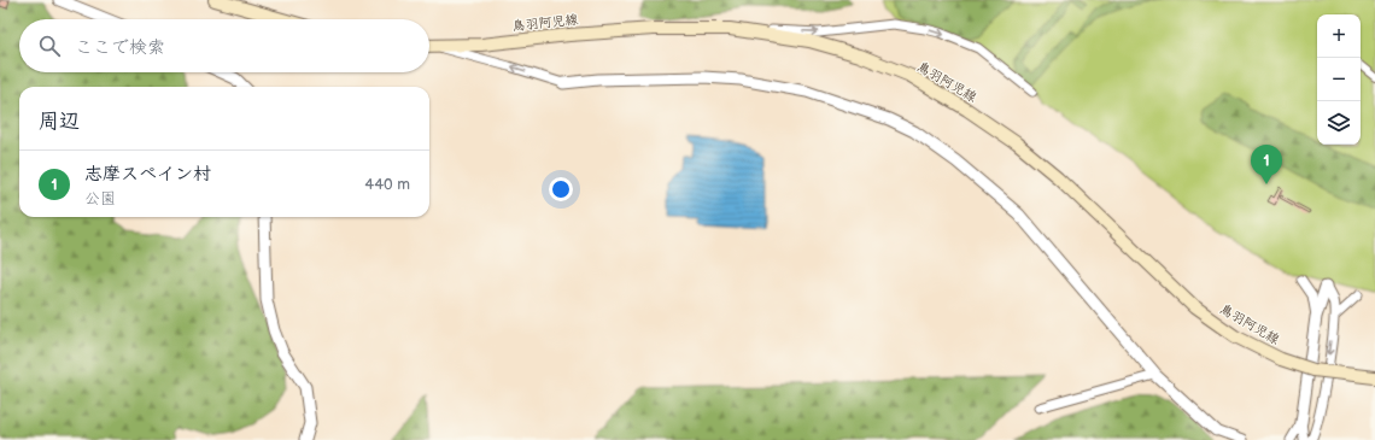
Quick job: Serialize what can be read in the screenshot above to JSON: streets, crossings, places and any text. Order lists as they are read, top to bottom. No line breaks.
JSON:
{"streets":{"main road":["鳥羽阿児線"]},"page":{"map_buttons":["+","−"],"search":"ここで検索","heading":"周辺","pins":"1","list":[{"mark":"1","name":"志摩スペイン村","note":"公園","value":"440 m"}]}}
